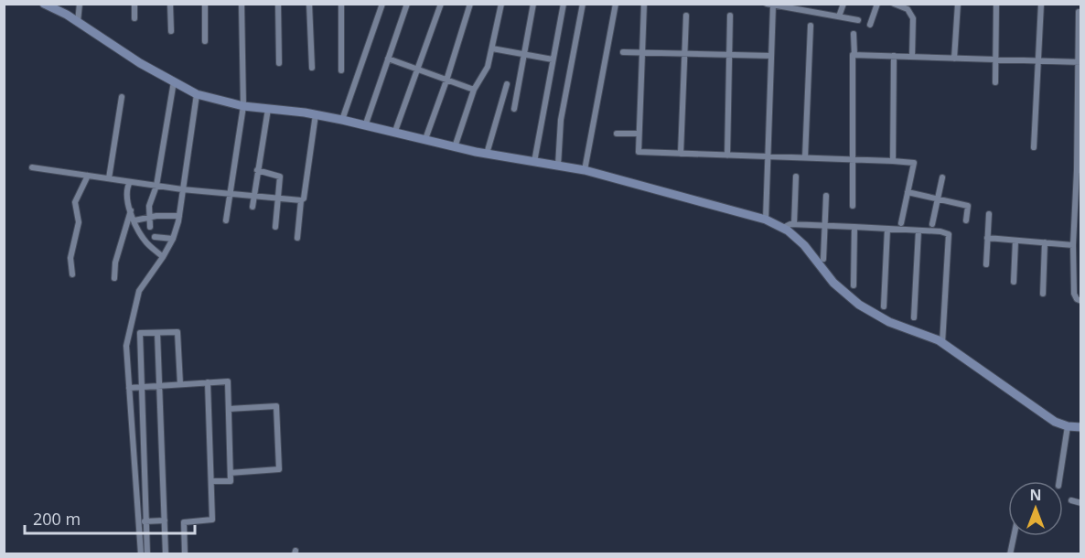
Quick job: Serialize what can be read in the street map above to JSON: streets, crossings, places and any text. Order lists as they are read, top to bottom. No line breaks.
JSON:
{"scale_bar":"200 m","north":"top"}
